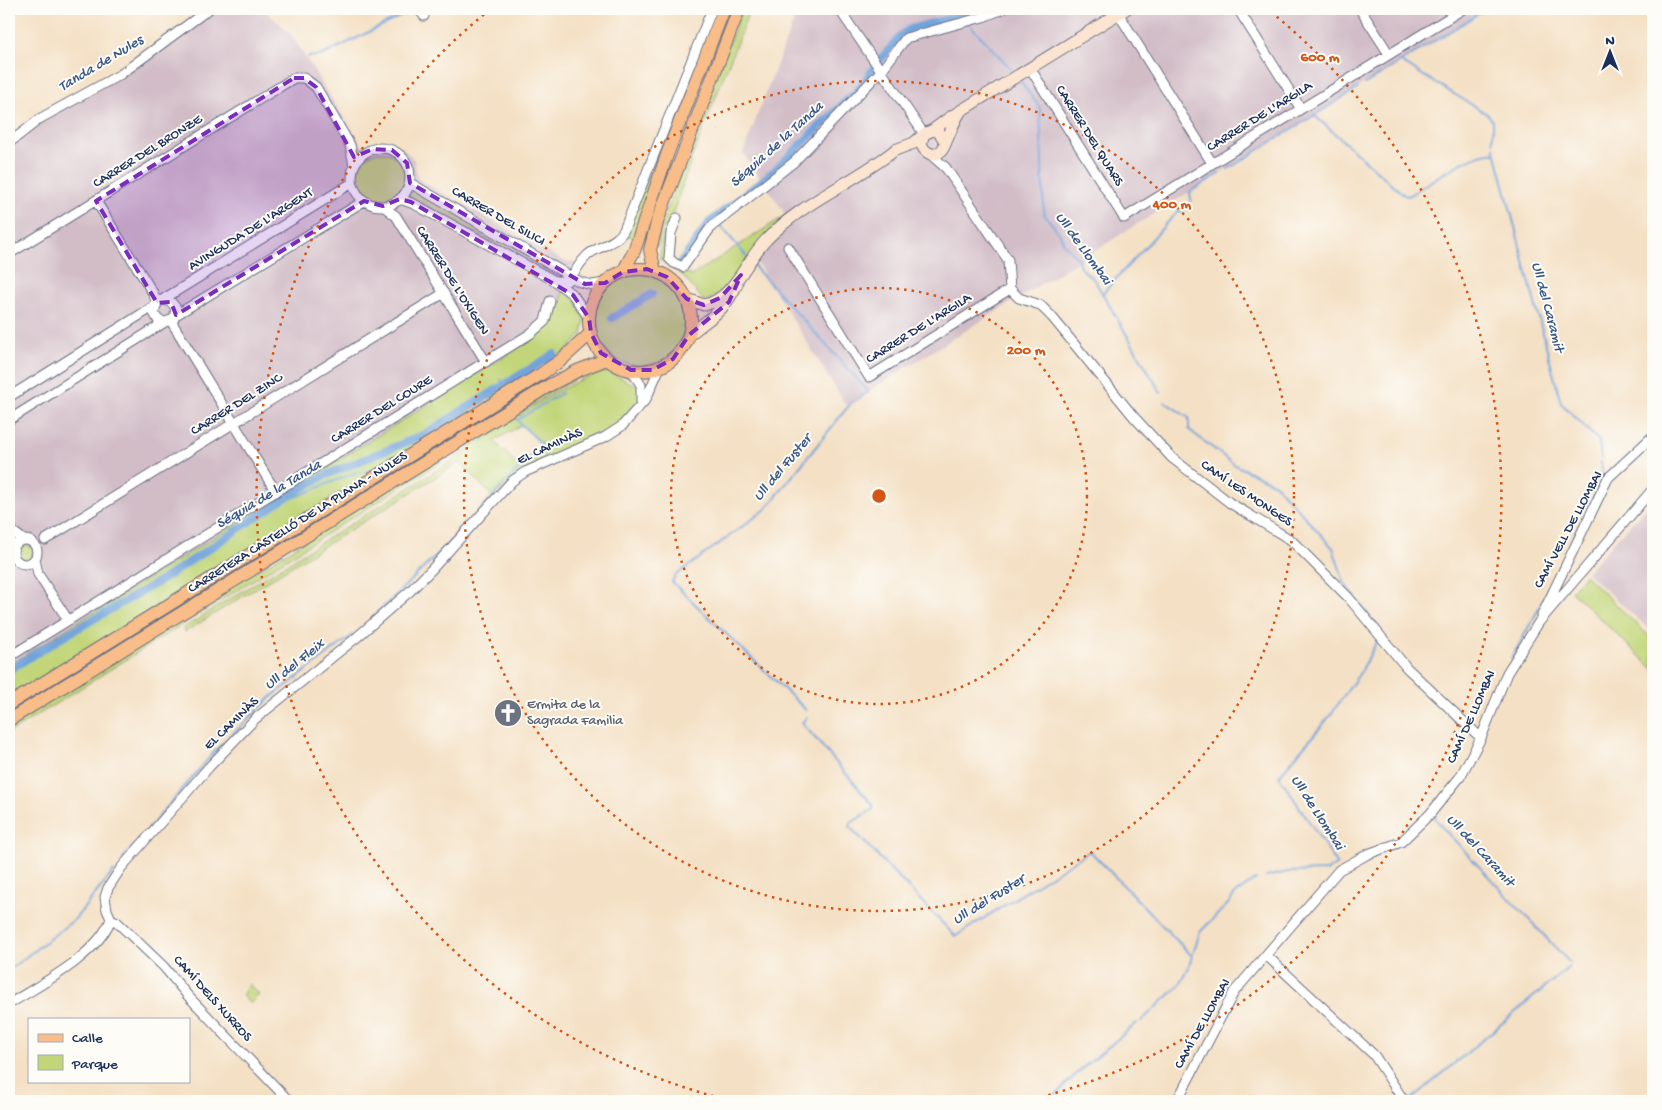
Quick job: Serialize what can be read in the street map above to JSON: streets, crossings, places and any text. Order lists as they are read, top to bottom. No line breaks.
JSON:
{"streets":{"main road":["CARRETERA CASTELLÓ DE LA PLANA - NULES"],"street":["CARRER DE L'ARGILA","CARRER DEL QUARS","CARRER DEL BRONZE","CARRER DEL SILICI","AVINGUDA DE L'ARGENT","CARRER DE L'OXIGEN","CARRER DEL ZINC","CARRER DEL COURE","EL CAMINÀS","CAMÍ LES MONGES","CAMÍ VELL DE LLOMBAI","CAMÍ DE LLOMBAI","CAMÍ DELS XURROS"]},"crossings":[["CARRER DE L'ARGILA","CARRER DEL QUARS"],["CARRER DE L'ARGILA","CAMÍ LES MONGES"],["CARRER DEL SILICI","AVINGUDA DE L'ARGENT"],["CARRER DEL SILICI","CARRER DE L'OXIGEN"],["CARRER DEL SILICI","EL CAMINÀS"],["CARRER DEL SILICI","CARRETERA CASTELLÓ DE LA PLANA - NULES"],["AVINGUDA DE L'ARGENT","CARRER DE L'OXIGEN"],["CARRER DE L'OXIGEN","CARRER DEL ZINC"],["CARRER DE L'OXIGEN","CARRER DEL COURE"],["EL CAMINÀS","CARRETERA CASTELLÓ DE LA PLANA - NULES"],["EL CAMINÀS","CAMÍ DELS XURROS"],["CAMÍ LES MONGES","CAMÍ DE LLOMBAI"],["CAMÍ VELL DE LLOMBAI","CAMÍ DE LLOMBAI"]],"water":["Tanda de Nules","Séquia de la Tanda","Ull de Llombai","Ull del Caramit","Ull del Fuster","Ull del Fleix"],"places":{"church":["Ermita de la Sagrada Familia"]},"legend":["Calle","Parque"],"north":"top","rings":["600 m","400 m","200 m"]}
